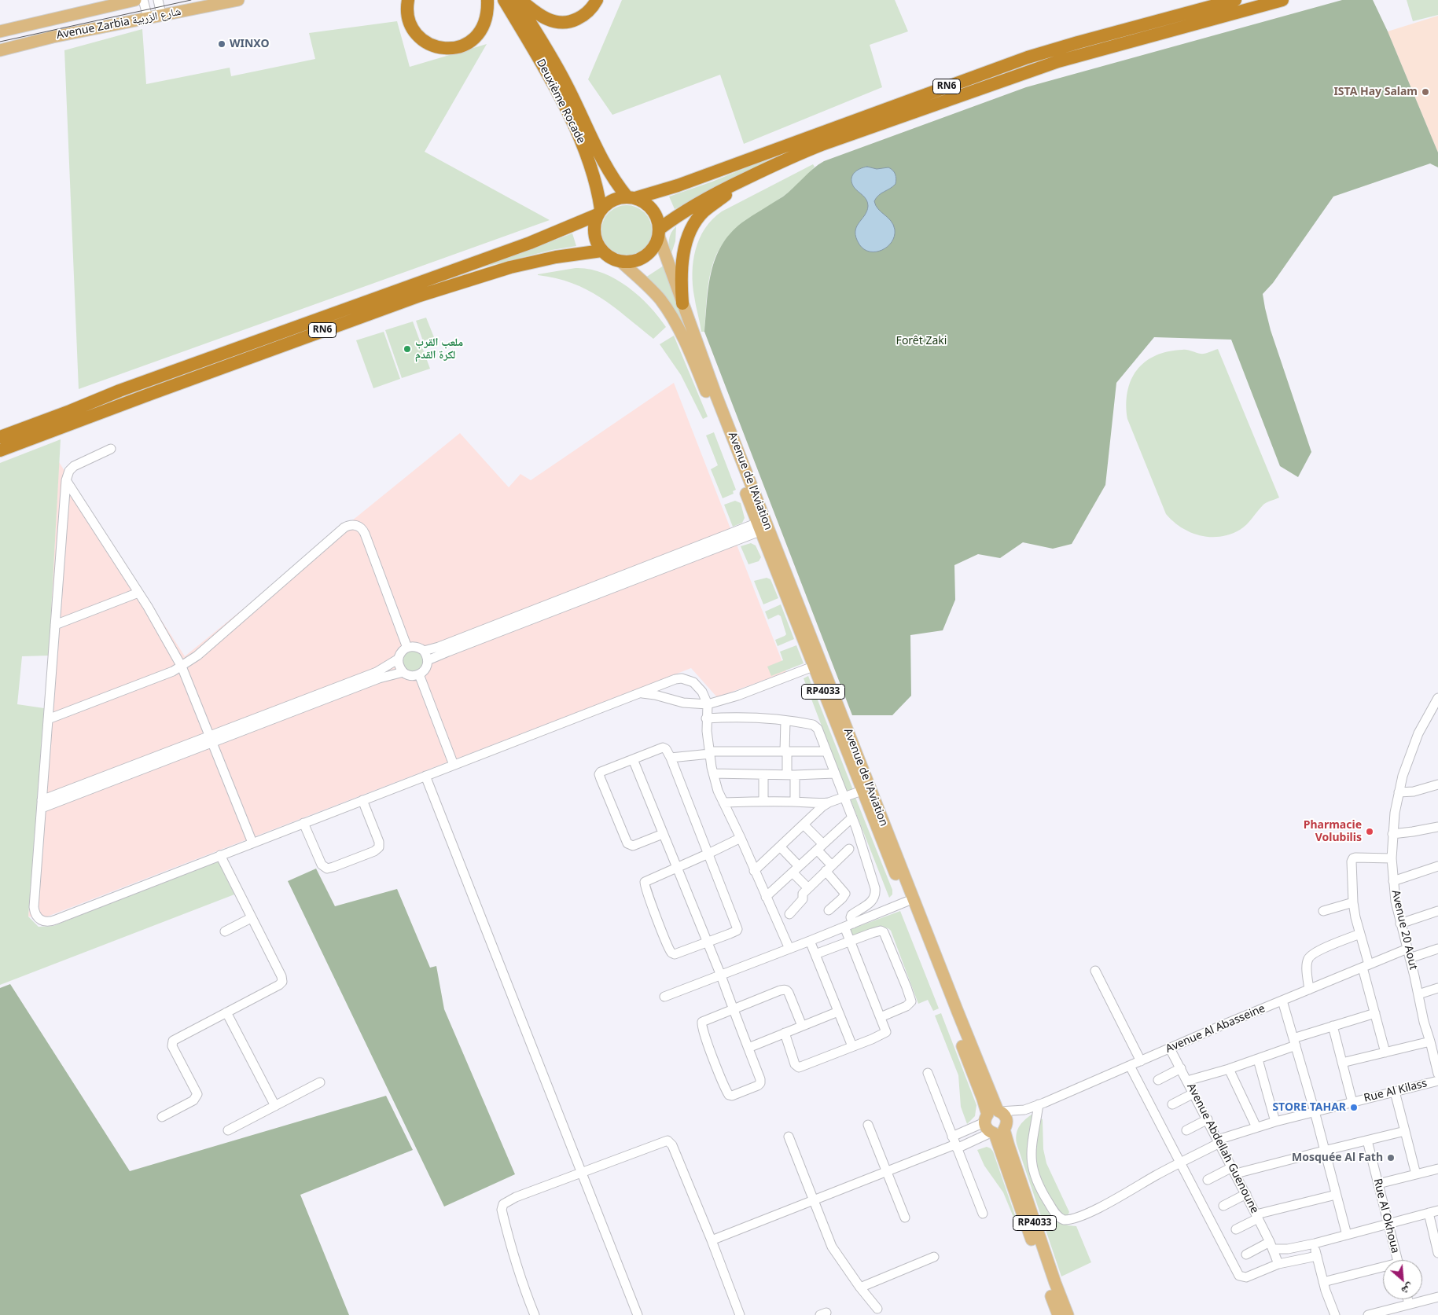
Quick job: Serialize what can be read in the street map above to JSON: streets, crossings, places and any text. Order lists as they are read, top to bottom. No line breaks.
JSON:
{"streets":{"highway":["RN6","Deuxième Rocade"],"main road":["Avenue Zarbia شارع الزربية","Avenue de l'Aviation","RP4033"],"street":["Avenue 20 Aout","Avenue Al Abasseine","Rue Al Kilass","Avenue Abdellah Guenoune","Rue Al Okhoua"]},"crossings":[["RN6","Deuxième Rocade"],["RN6","Avenue de l'Aviation"],["Deuxième Rocade","Avenue de l'Aviation"],["Avenue de l'Aviation","Avenue Al Abasseine"],["Avenue 20 Aout","Avenue Al Abasseine"],["Avenue Al Abasseine","Rue Al Kilass"],["Avenue Al Abasseine","Avenue Abdellah Guenoune"],["Rue Al Kilass","Avenue Abdellah Guenoune"]],"parks":["Forêt Zaki"],"places":["WINXO","ISTA Hay Salam","ملعب القرب لكرة القدم","Pharmacie Volubilis","STORE TAHAR","Mosquée Al Fath"],"north":"bottom right"}
